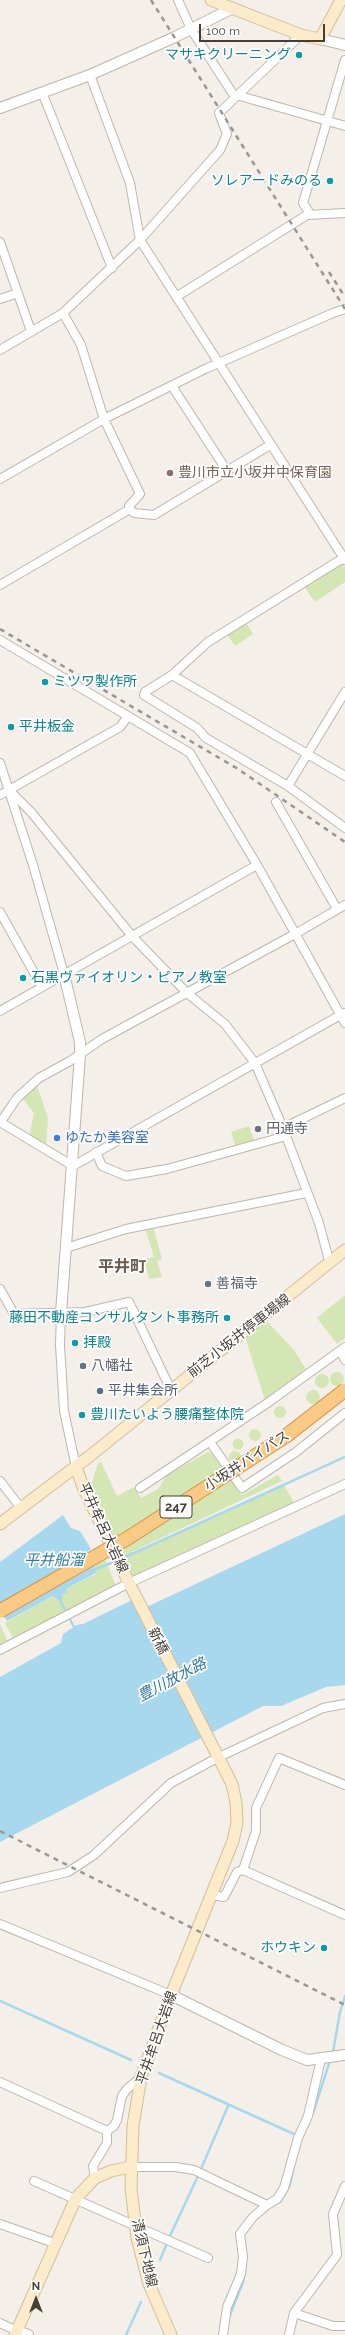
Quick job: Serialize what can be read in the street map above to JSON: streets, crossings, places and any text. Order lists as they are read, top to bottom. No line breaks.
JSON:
{"streets":{"highway":["小坂井バイパス","247"],"main road":["前芝小坂井停車場線","平井牟呂大岩線","新橋","清須下地線"]},"crossings":[["前芝小坂井停車場線","平井牟呂大岩線"],["平井牟呂大岩線","新橋"],["平井牟呂大岩線","清須下地線"]],"districts":["平井町"],"water":["平井船溜","豊川放水路"],"places":["マサキクリーニング","ソレアードみのる","豊川市立小坂井中保育園","ミツワ製作所","平井板金","石黒ヴァイオリン・ピアノ教室","円通寺","ゆたか美容室","善福寺","藤田不動産コンサルタント事務所","拝殿","八幡社","平井集会所","豊川たいよう腰痛整体院","ホウキン"],"scale_bar":"100 m","north":"top"}
